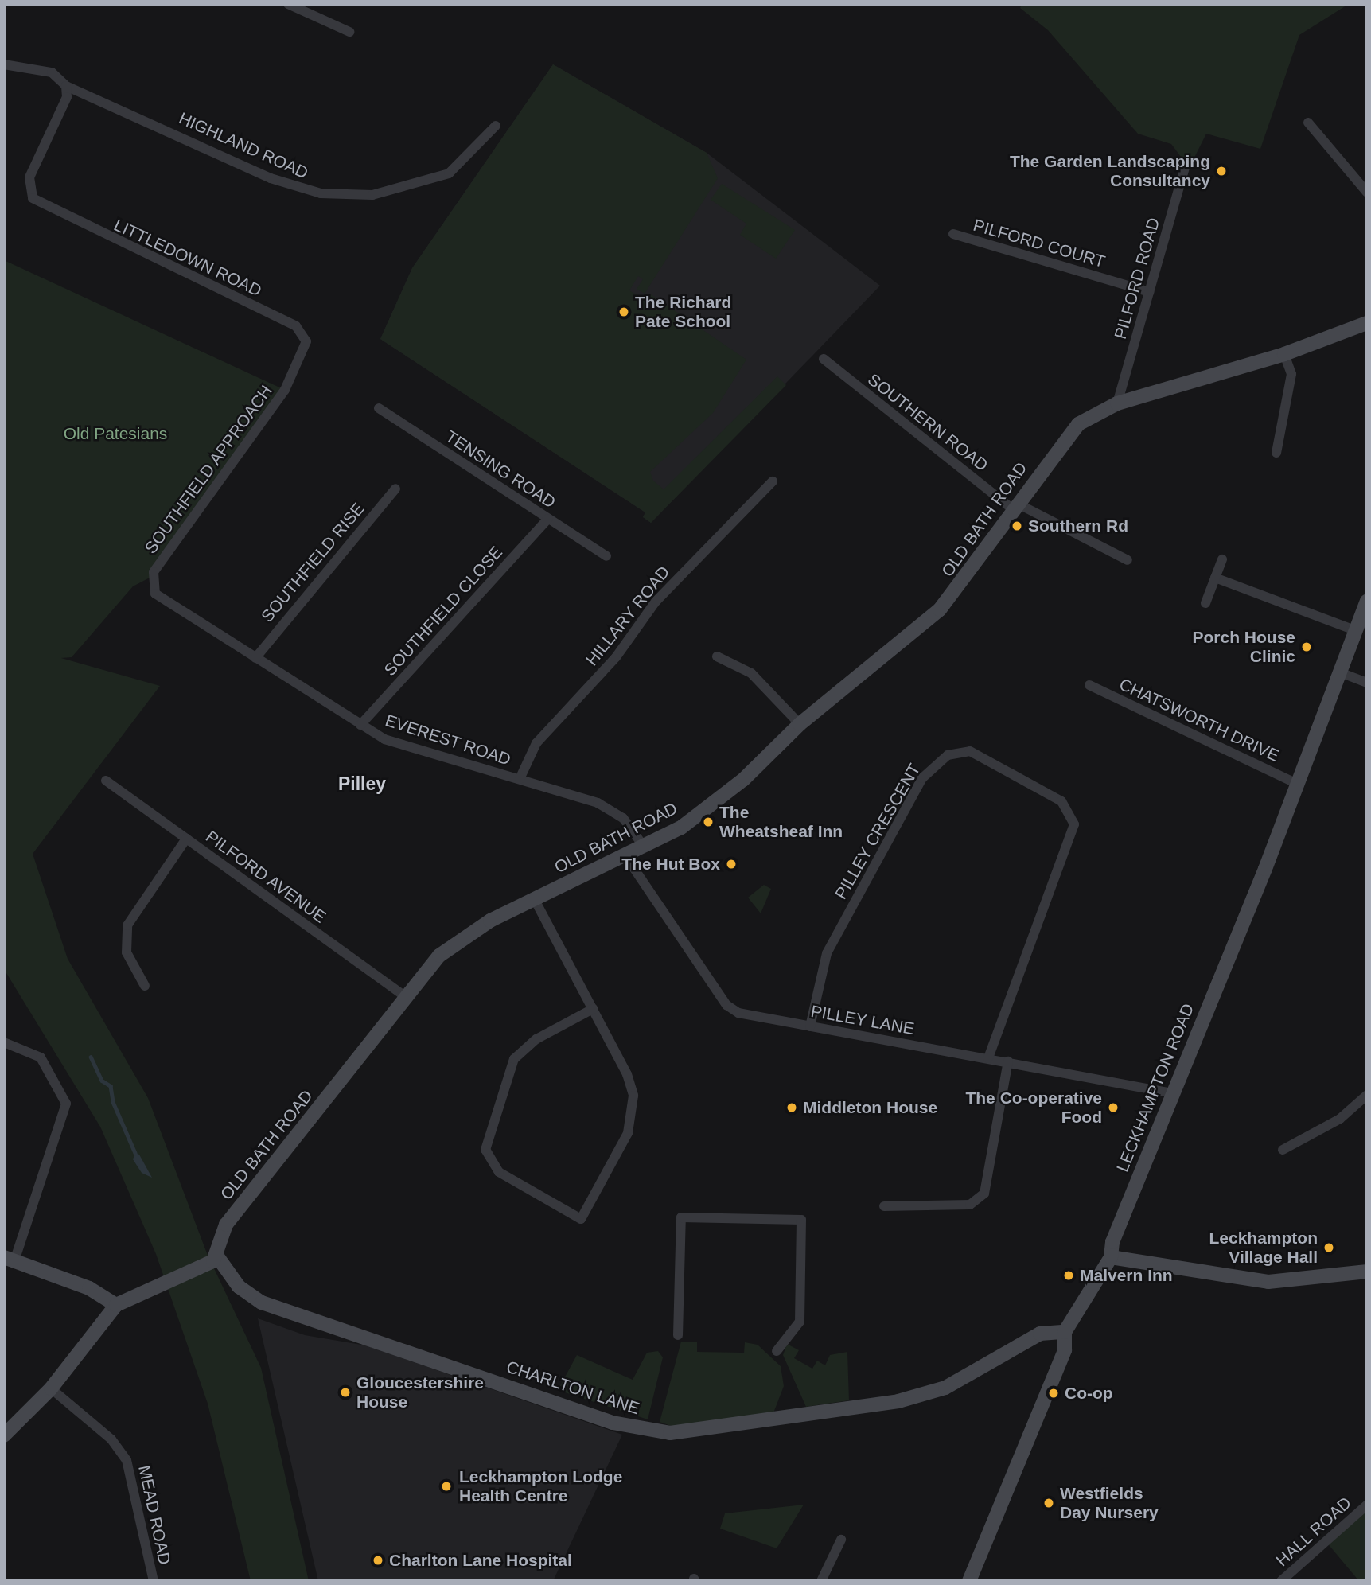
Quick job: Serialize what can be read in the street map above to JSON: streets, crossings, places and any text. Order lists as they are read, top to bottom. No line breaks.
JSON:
{"streets":{"street":["HIGHLAND ROAD","PILFORD COURT","LITTLEDOWN ROAD","PILFORD ROAD","SOUTHERN ROAD","SOUTHFIELD APPROACH","TENSING ROAD","OLD BATH ROAD","SOUTHFIELD RISE","SOUTHFIELD CLOSE","HILLARY ROAD","CHATSWORTH DRIVE","EVEREST ROAD","PILLEY CRESCENT","PILFORD AVENUE","PILLEY LANE","LECKHAMPTON ROAD","CHARLTON LANE","MEAD ROAD","HALL ROAD"]},"crossings":[["HIGHLAND ROAD","LITTLEDOWN ROAD"],["PILFORD COURT","PILFORD ROAD"],["LITTLEDOWN ROAD","SOUTHFIELD APPROACH"],["PILFORD ROAD","OLD BATH ROAD"],["SOUTHERN ROAD","OLD BATH ROAD"],["SOUTHFIELD APPROACH","EVEREST ROAD"],["TENSING ROAD","SOUTHFIELD CLOSE"],["OLD BATH ROAD","EVEREST ROAD"],["OLD BATH ROAD","PILFORD AVENUE"],["OLD BATH ROAD","PILLEY LANE"],["OLD BATH ROAD","CHARLTON LANE"],["SOUTHFIELD RISE","EVEREST ROAD"],["SOUTHFIELD CLOSE","EVEREST ROAD"],["HILLARY ROAD","EVEREST ROAD"],["CHATSWORTH DRIVE","LECKHAMPTON ROAD"],["PILLEY CRESCENT","PILLEY LANE"],["PILLEY LANE","LECKHAMPTON ROAD"],["LECKHAMPTON ROAD","CHARLTON LANE"]],"districts":["Pilley"],"parks":["Old Patesians"],"places":["The Garden Landscaping Consultancy","The Richard Pate School","Southern Rd","Porch House Clinic","The Wheatsheaf Inn","The Hut Box","Middleton House","The Co-operative Food","Leckhampton Village Hall","Malvern Inn","Gloucestershire House","Co-op","Leckhampton Lodge Health Centre","Westfields Day Nursery","Charlton Lane Hospital"]}
